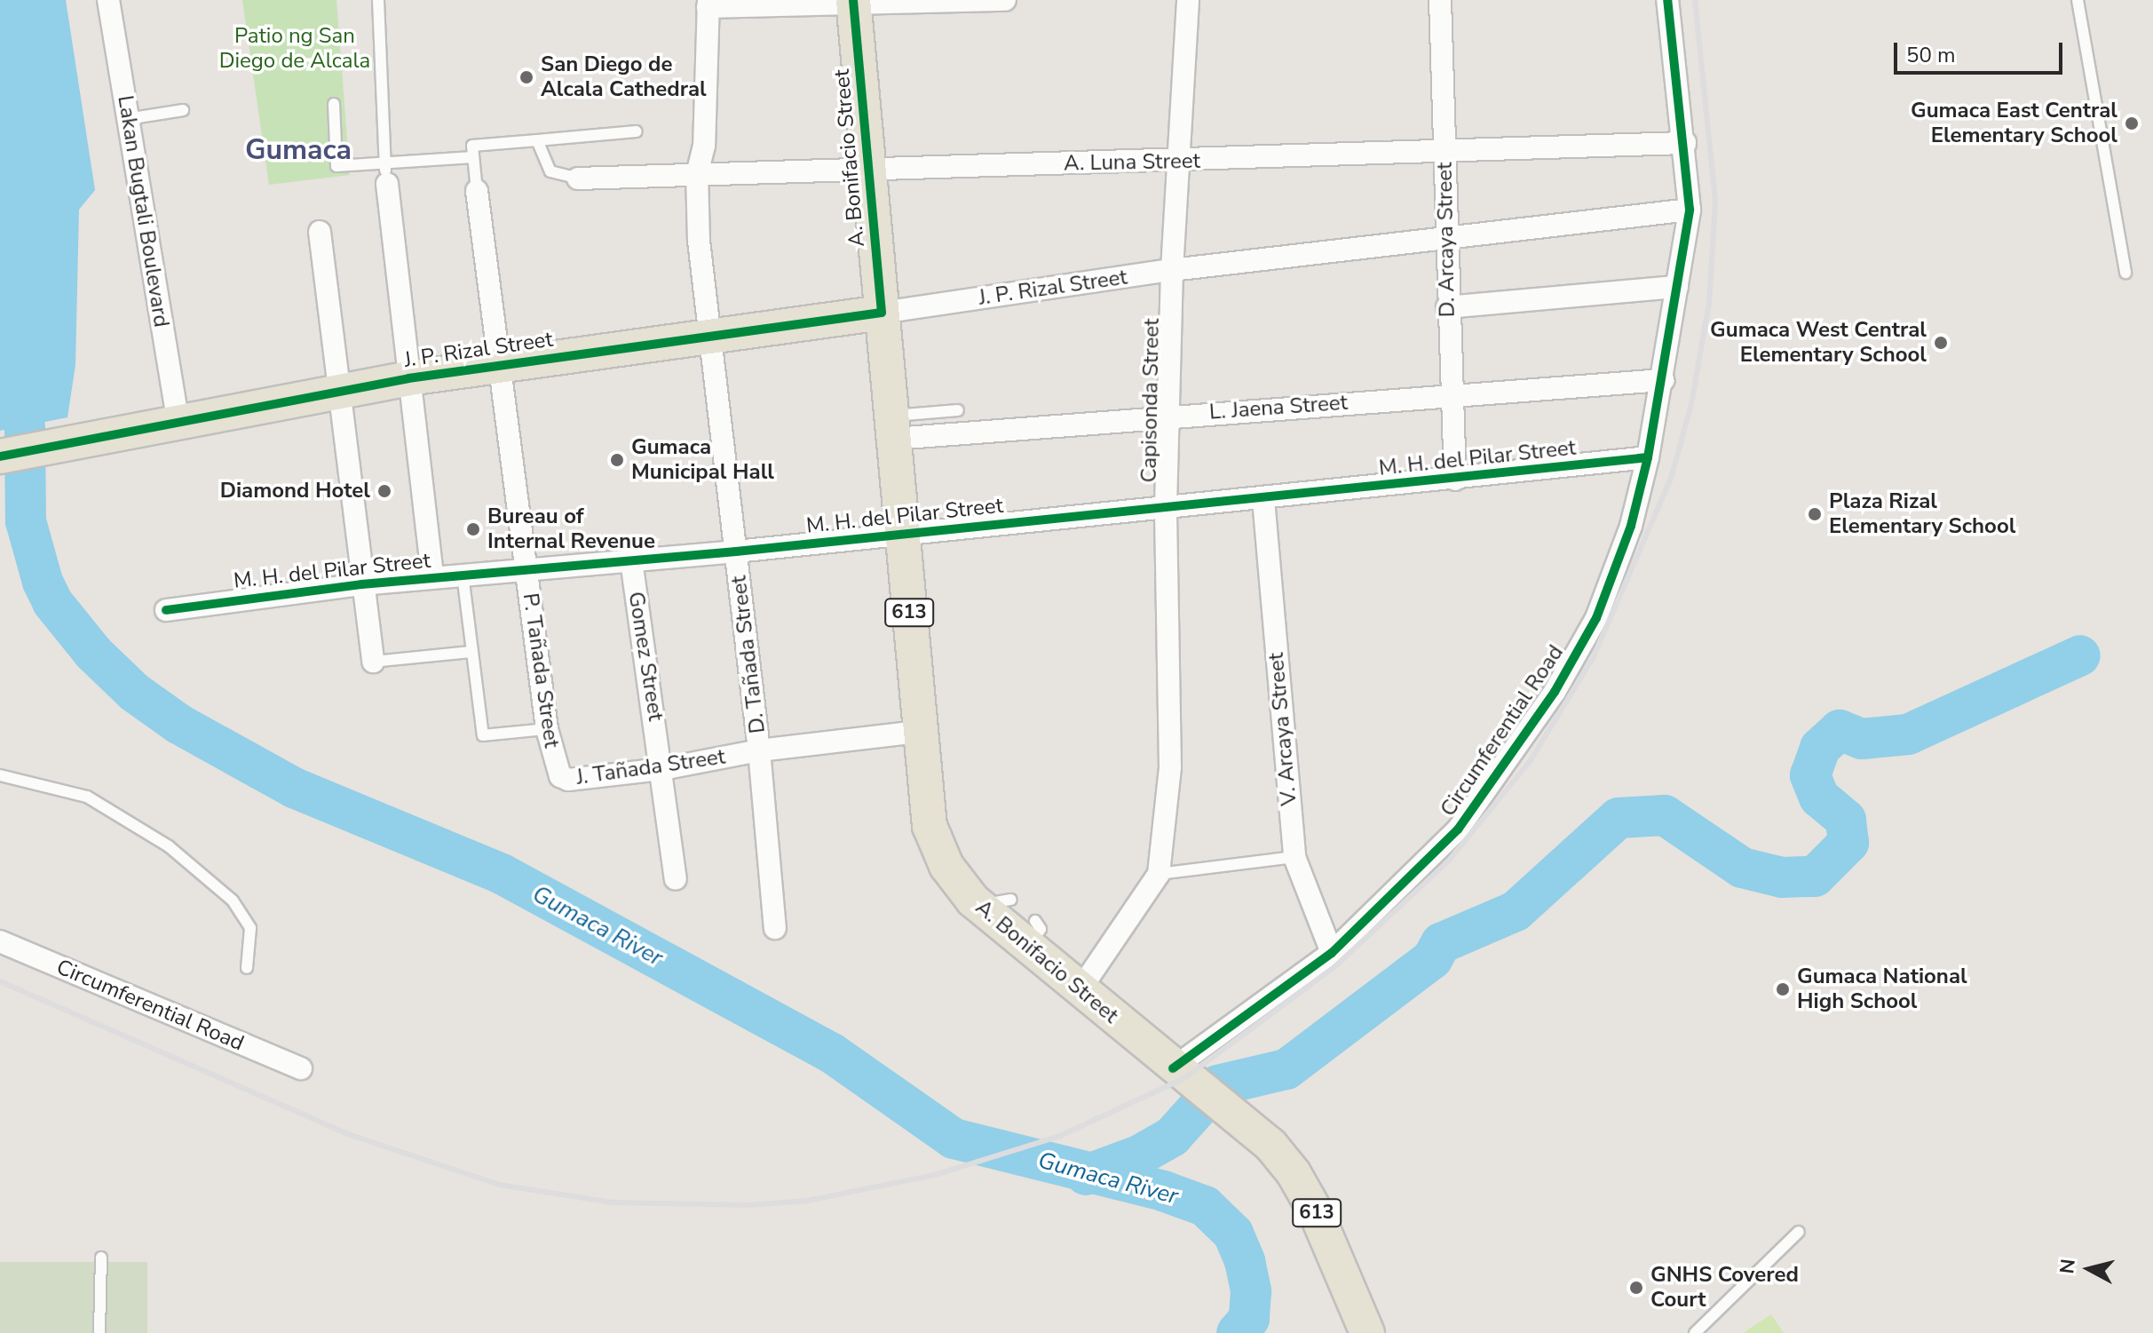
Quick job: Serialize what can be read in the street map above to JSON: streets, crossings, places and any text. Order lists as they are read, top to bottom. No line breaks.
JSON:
{"streets":{"main road":["A. Bonifacio Street","J. P. Rizal Street","613"],"street":["A. Luna Street","Lakan Bugtali Boulevard","D. Arcaya Street","Capisonda Street","L. Jaena Street","M. H. del Pilar Street","D. Tañada Street","Gomez Street","P. Tañada Street","V. Arcaya Street","Circumferential Road","J. Tañada Street"]},"crossings":[["A. Bonifacio Street","A. Luna Street"],["A. Bonifacio Street","J. P. Rizal Street"],["A. Bonifacio Street","Capisonda Street"],["A. Bonifacio Street","L. Jaena Street"],["A. Bonifacio Street","M. H. del Pilar Street"],["A. Bonifacio Street","Circumferential Road"],["A. Bonifacio Street","J. Tañada Street"],["A. Luna Street","D. Arcaya Street"],["A. Luna Street","Capisonda Street"],["A. Luna Street","D. Tañada Street"],["A. Luna Street","Circumferential Road"],["Lakan Bugtali Boulevard","J. P. Rizal Street"],["D. Arcaya Street","J. P. Rizal Street"],["D. Arcaya Street","L. Jaena Street"],["D. Arcaya Street","M. H. del Pilar Street"],["J. P. Rizal Street","Capisonda Street"],["J. P. Rizal Street","D. Tañada Street"],["J. P. Rizal Street","P. Tañada Street"],["J. P. Rizal Street","Circumferential Road"],["Capisonda Street","L. Jaena Street"],["Capisonda Street","M. H. del Pilar Street"],["L. Jaena Street","Circumferential Road"],["M. H. del Pilar Street","D. Tañada Street"],["M. H. del Pilar Street","Gomez Street"],["M. H. del Pilar Street","P. Tañada Street"],["M. H. del Pilar Street","V. Arcaya Street"],["M. H. del Pilar Street","Circumferential Road"],["D. Tañada Street","J. Tañada Street"],["Gomez Street","J. Tañada Street"],["P. Tañada Street","J. Tañada Street"],["V. Arcaya Street","Circumferential Road"]],"districts":["Gumaca"],"water":["Gumaca River"],"parks":["Patio ng San Diego de Alcala"],"places":["San Diego de Alcala Cathedral","Gumaca East Central Elementary School","Gumaca West Central Elementary School","Gumaca Municipal Hall","Diamond Hotel","Plaza Rizal Elementary School","Bureau of Internal Revenue","Gumaca National High School","GNHS Covered Court"],"scale_bar":"50 m","north":"left"}
